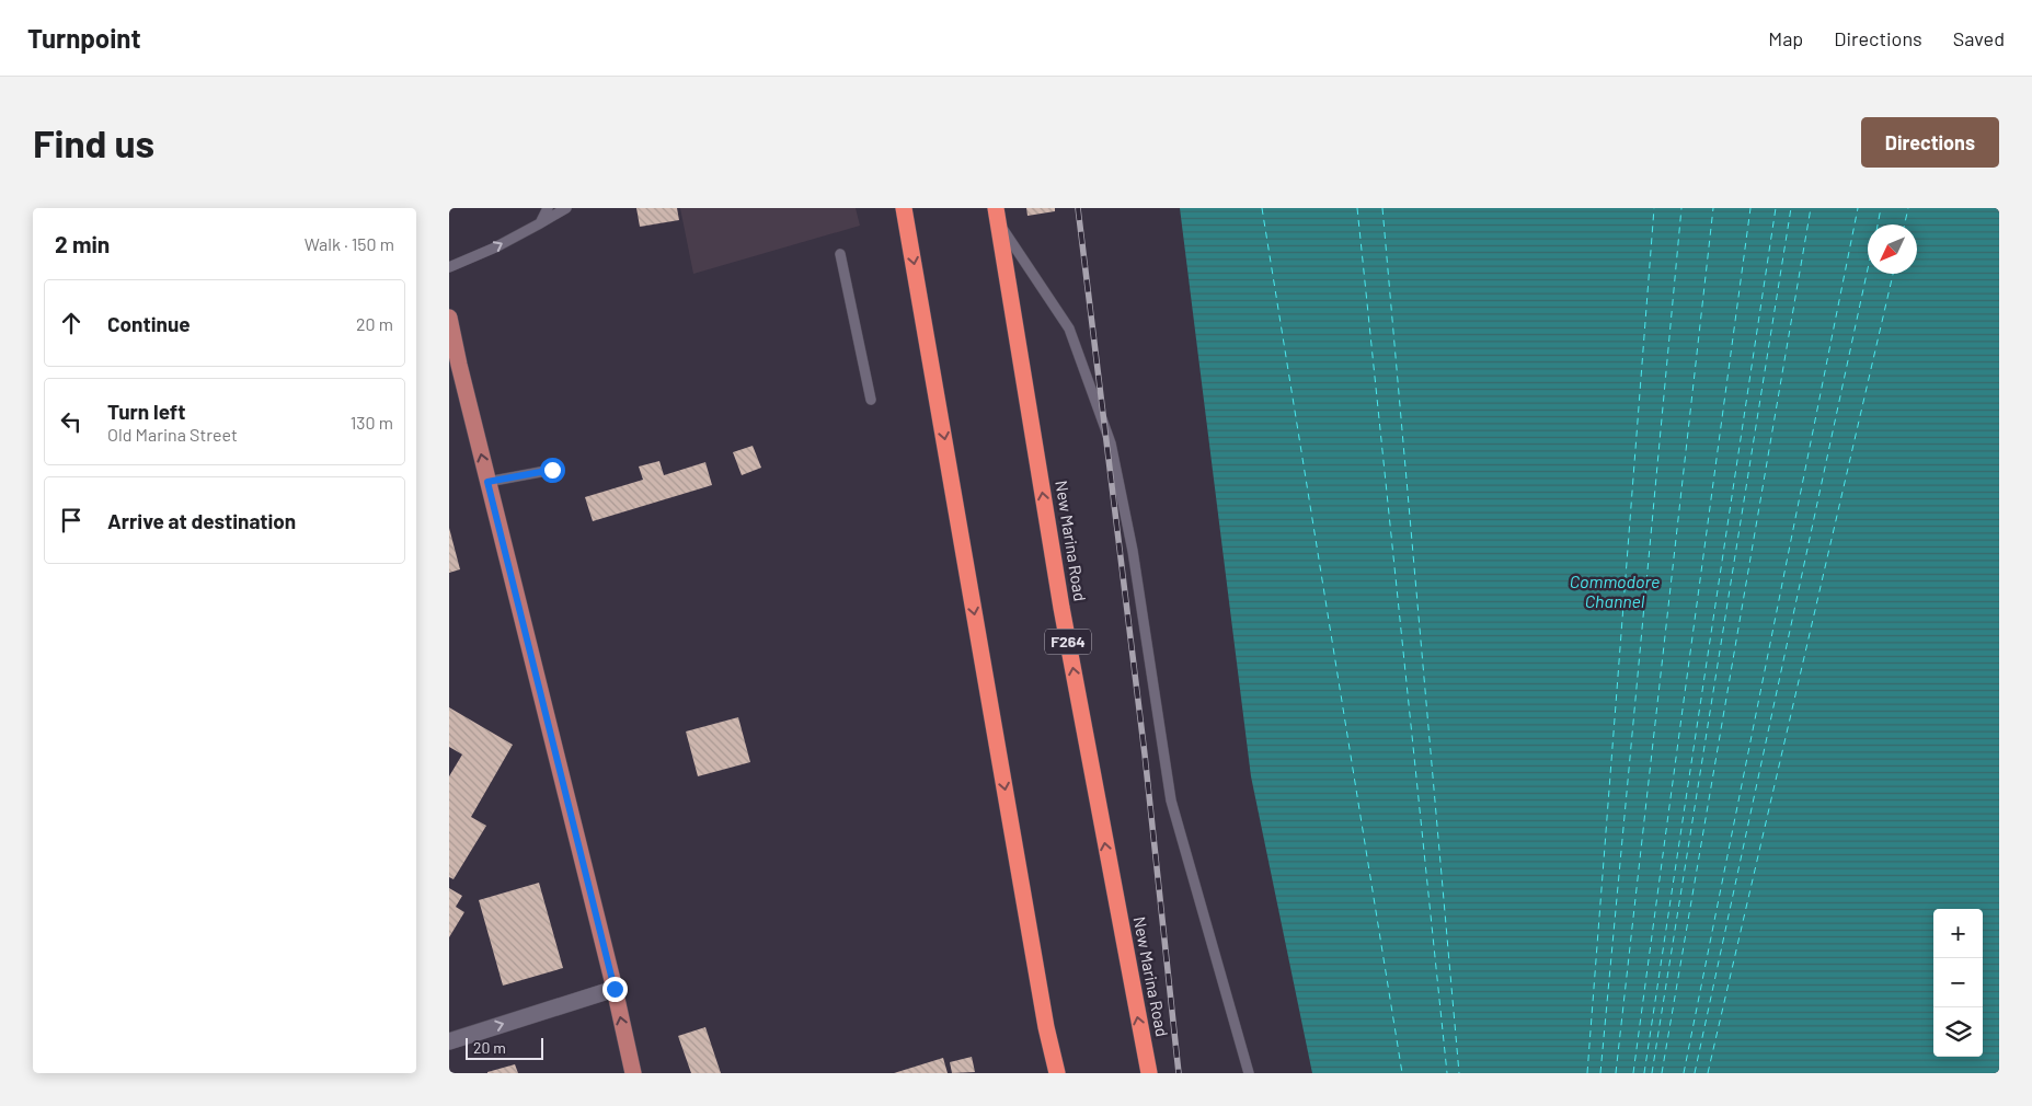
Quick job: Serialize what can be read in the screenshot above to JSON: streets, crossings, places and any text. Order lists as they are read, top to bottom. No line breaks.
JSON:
{"streets":{"highway":["New Marina Road","F264"]},"water":["Commodore Channel"],"scale_bar":"20 m","north":"bottom left","page":{"header":"Turnpoint","nav":["Map","Directions","Saved"],"buttons":"Directions","title":"Find us","heading":["2 min","Walk · 150 m"],"list":[["Continue","20 m"],["Turn left","Old Marina Street","130 m"],"Arrive at destination"],"map_buttons":["+","−"],"scale":"20 m"}}
